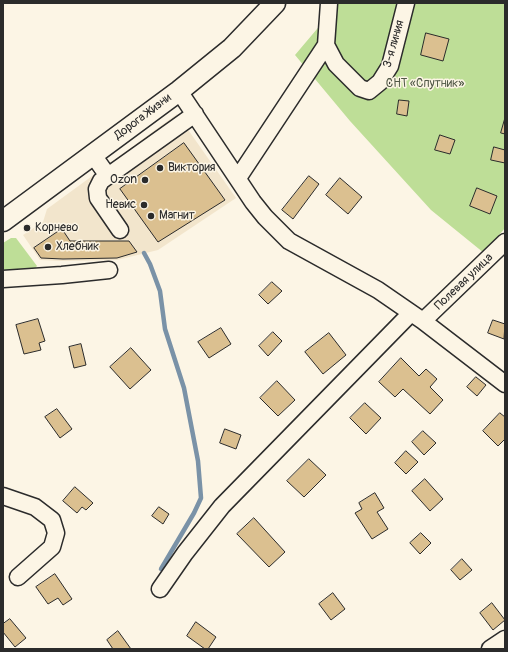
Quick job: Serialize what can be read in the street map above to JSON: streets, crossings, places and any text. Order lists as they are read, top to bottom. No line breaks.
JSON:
{"streets":{"main road":["Дорога Жизни"],"street":["3-я линия","Полевая улица"]},"parks":["СНТ «Спутник»"],"places":["Виктория","Ozon","Невис","Магнит","Корнево","Хлебник"]}
